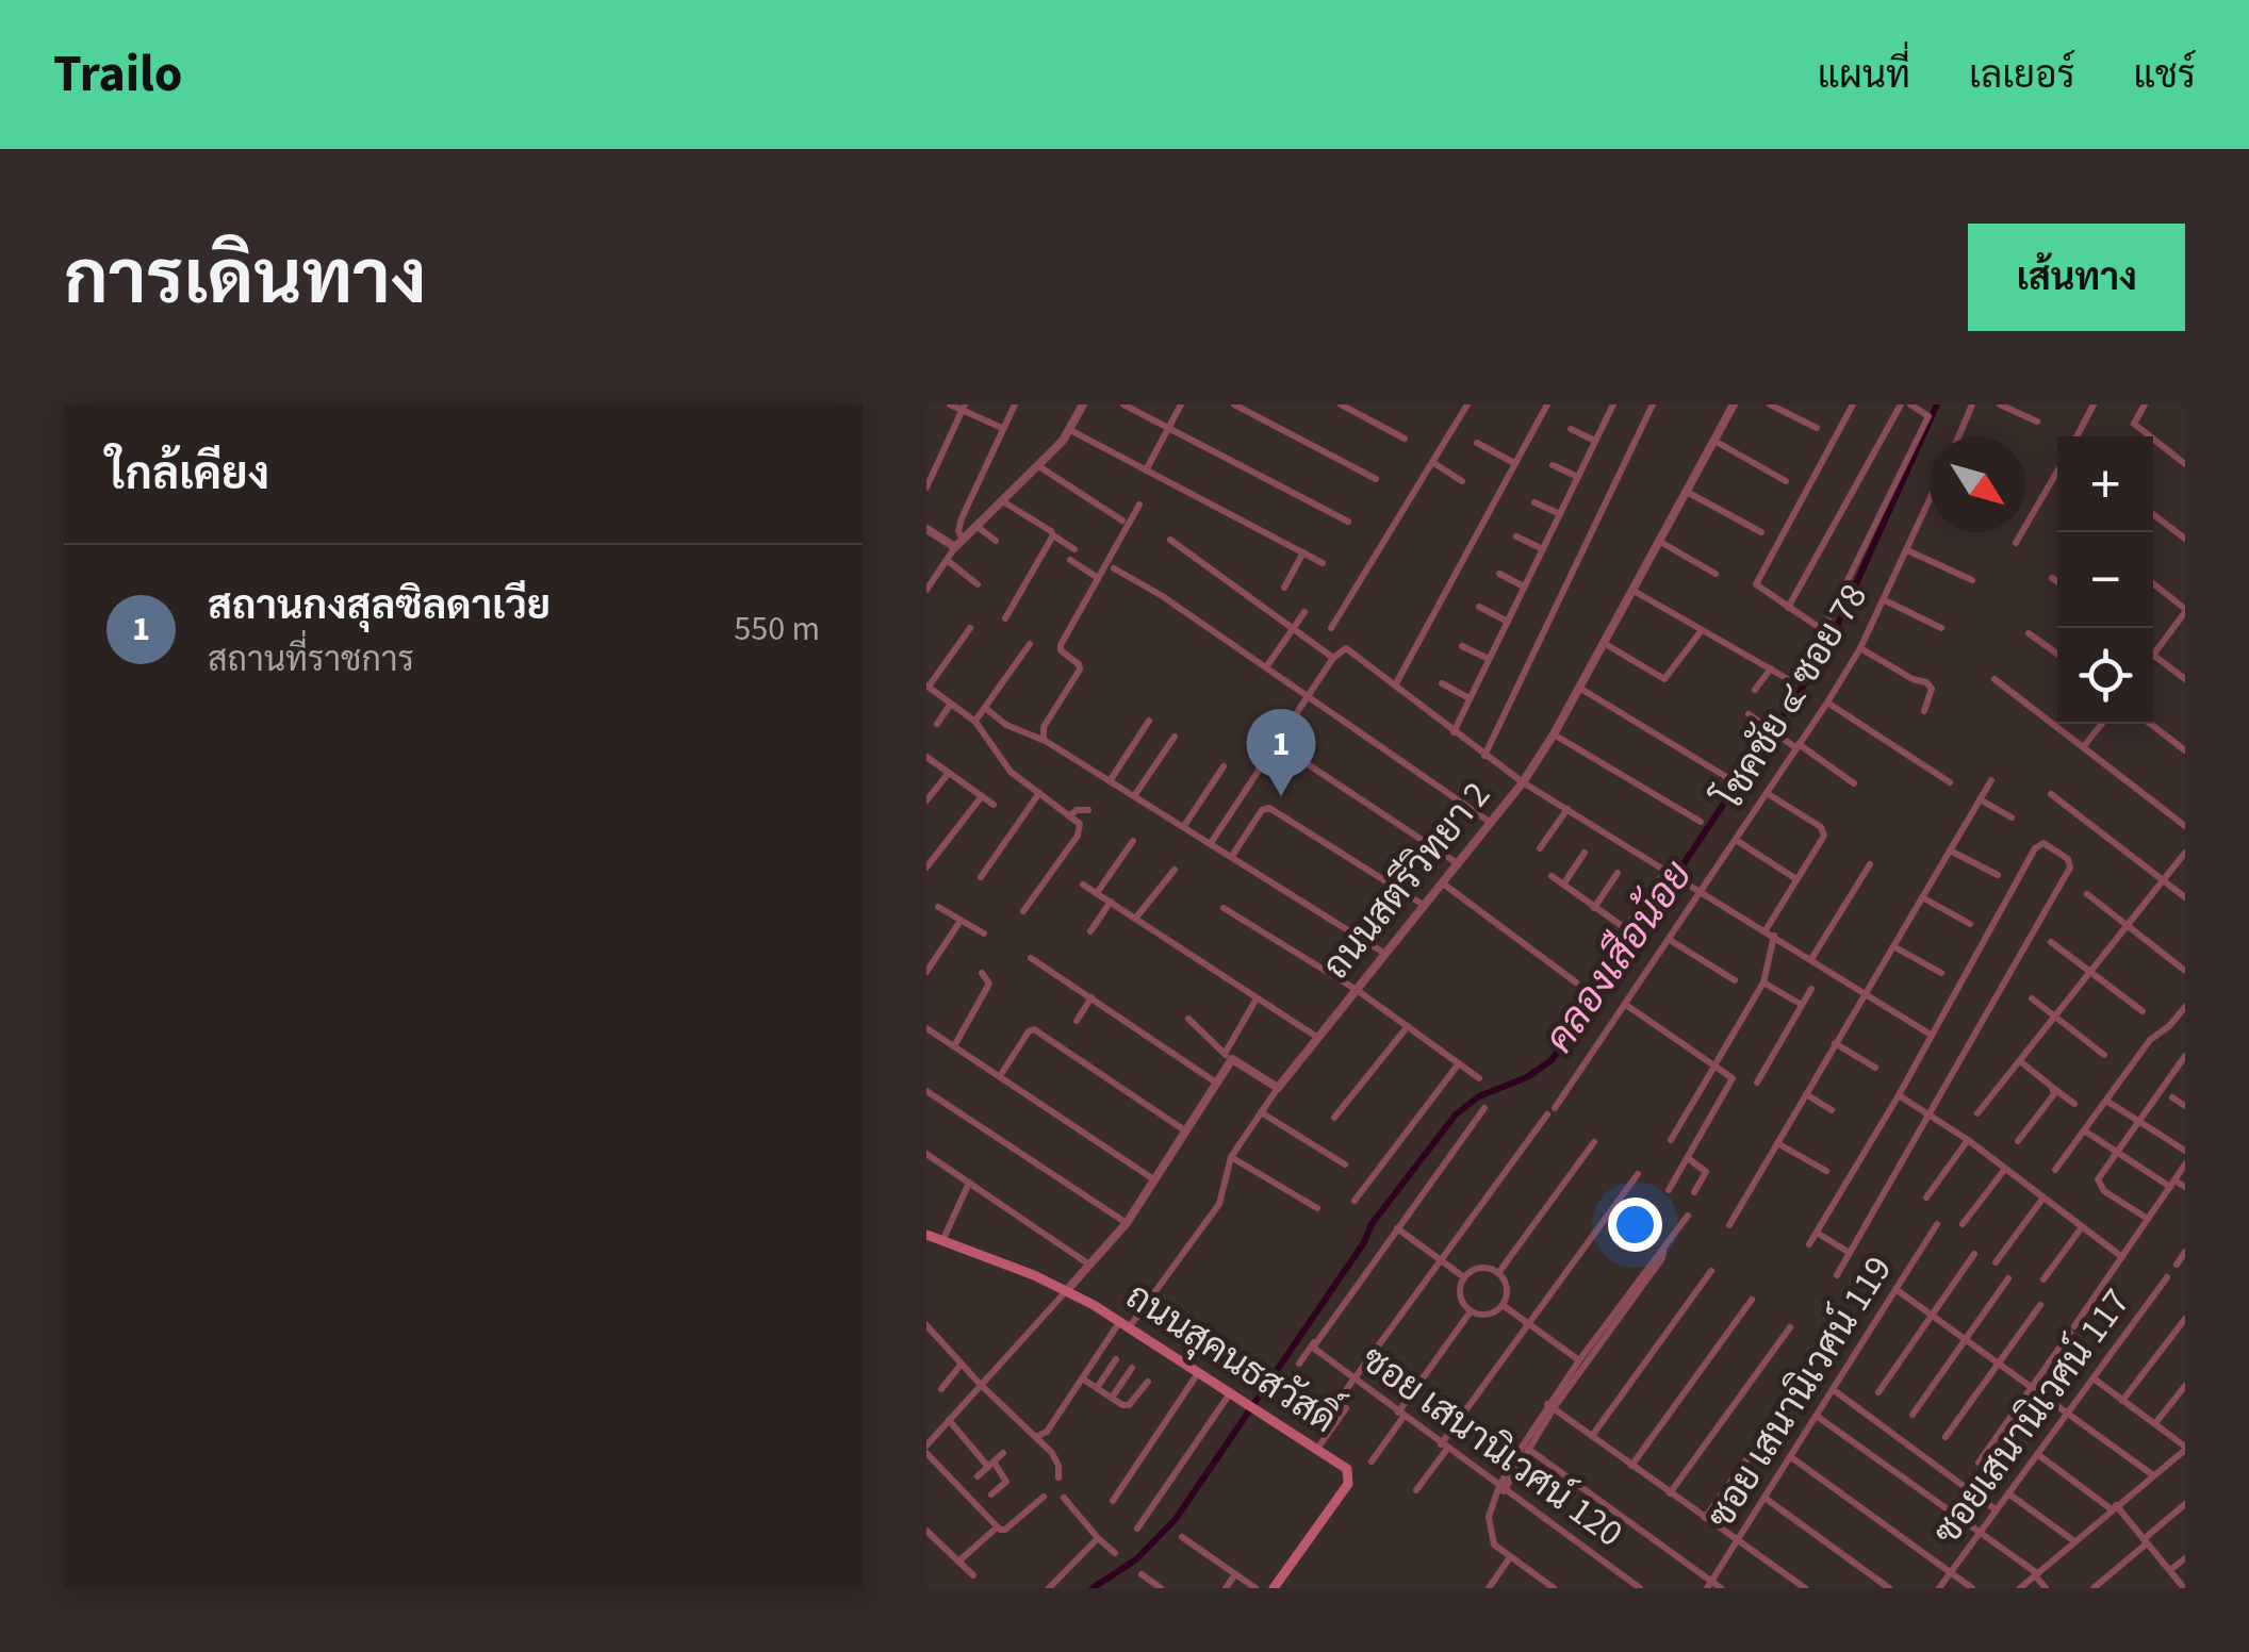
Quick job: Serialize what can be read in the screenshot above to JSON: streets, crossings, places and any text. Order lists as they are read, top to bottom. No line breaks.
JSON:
{"streets":{"main road":["ถนนสุคนธสวัสดิ์"],"street":["โชคชัย ๔ ซอย 78","ถนนสตรีวิทยา 2","ซอย เสนานิเวศน์ 119","ซอยเสนานิเวศน์ 117","ซอย เสนานิเวศน์ 120"]},"water":["คลองเสือน้อย"],"north":"bottom right","page":{"header":"Trailo","nav":["แผนที่","เลเยอร์","แชร์"],"title":"การเดินทาง","buttons":"เส้นทาง","heading":"ใกล้เคียง","map_buttons":["+","−"],"list":[{"mark":"1","name":"สถานกงสุลซิลดาเวีย","note":"สถานที่ราชการ","value":"550 m"}],"pins":"1"}}
